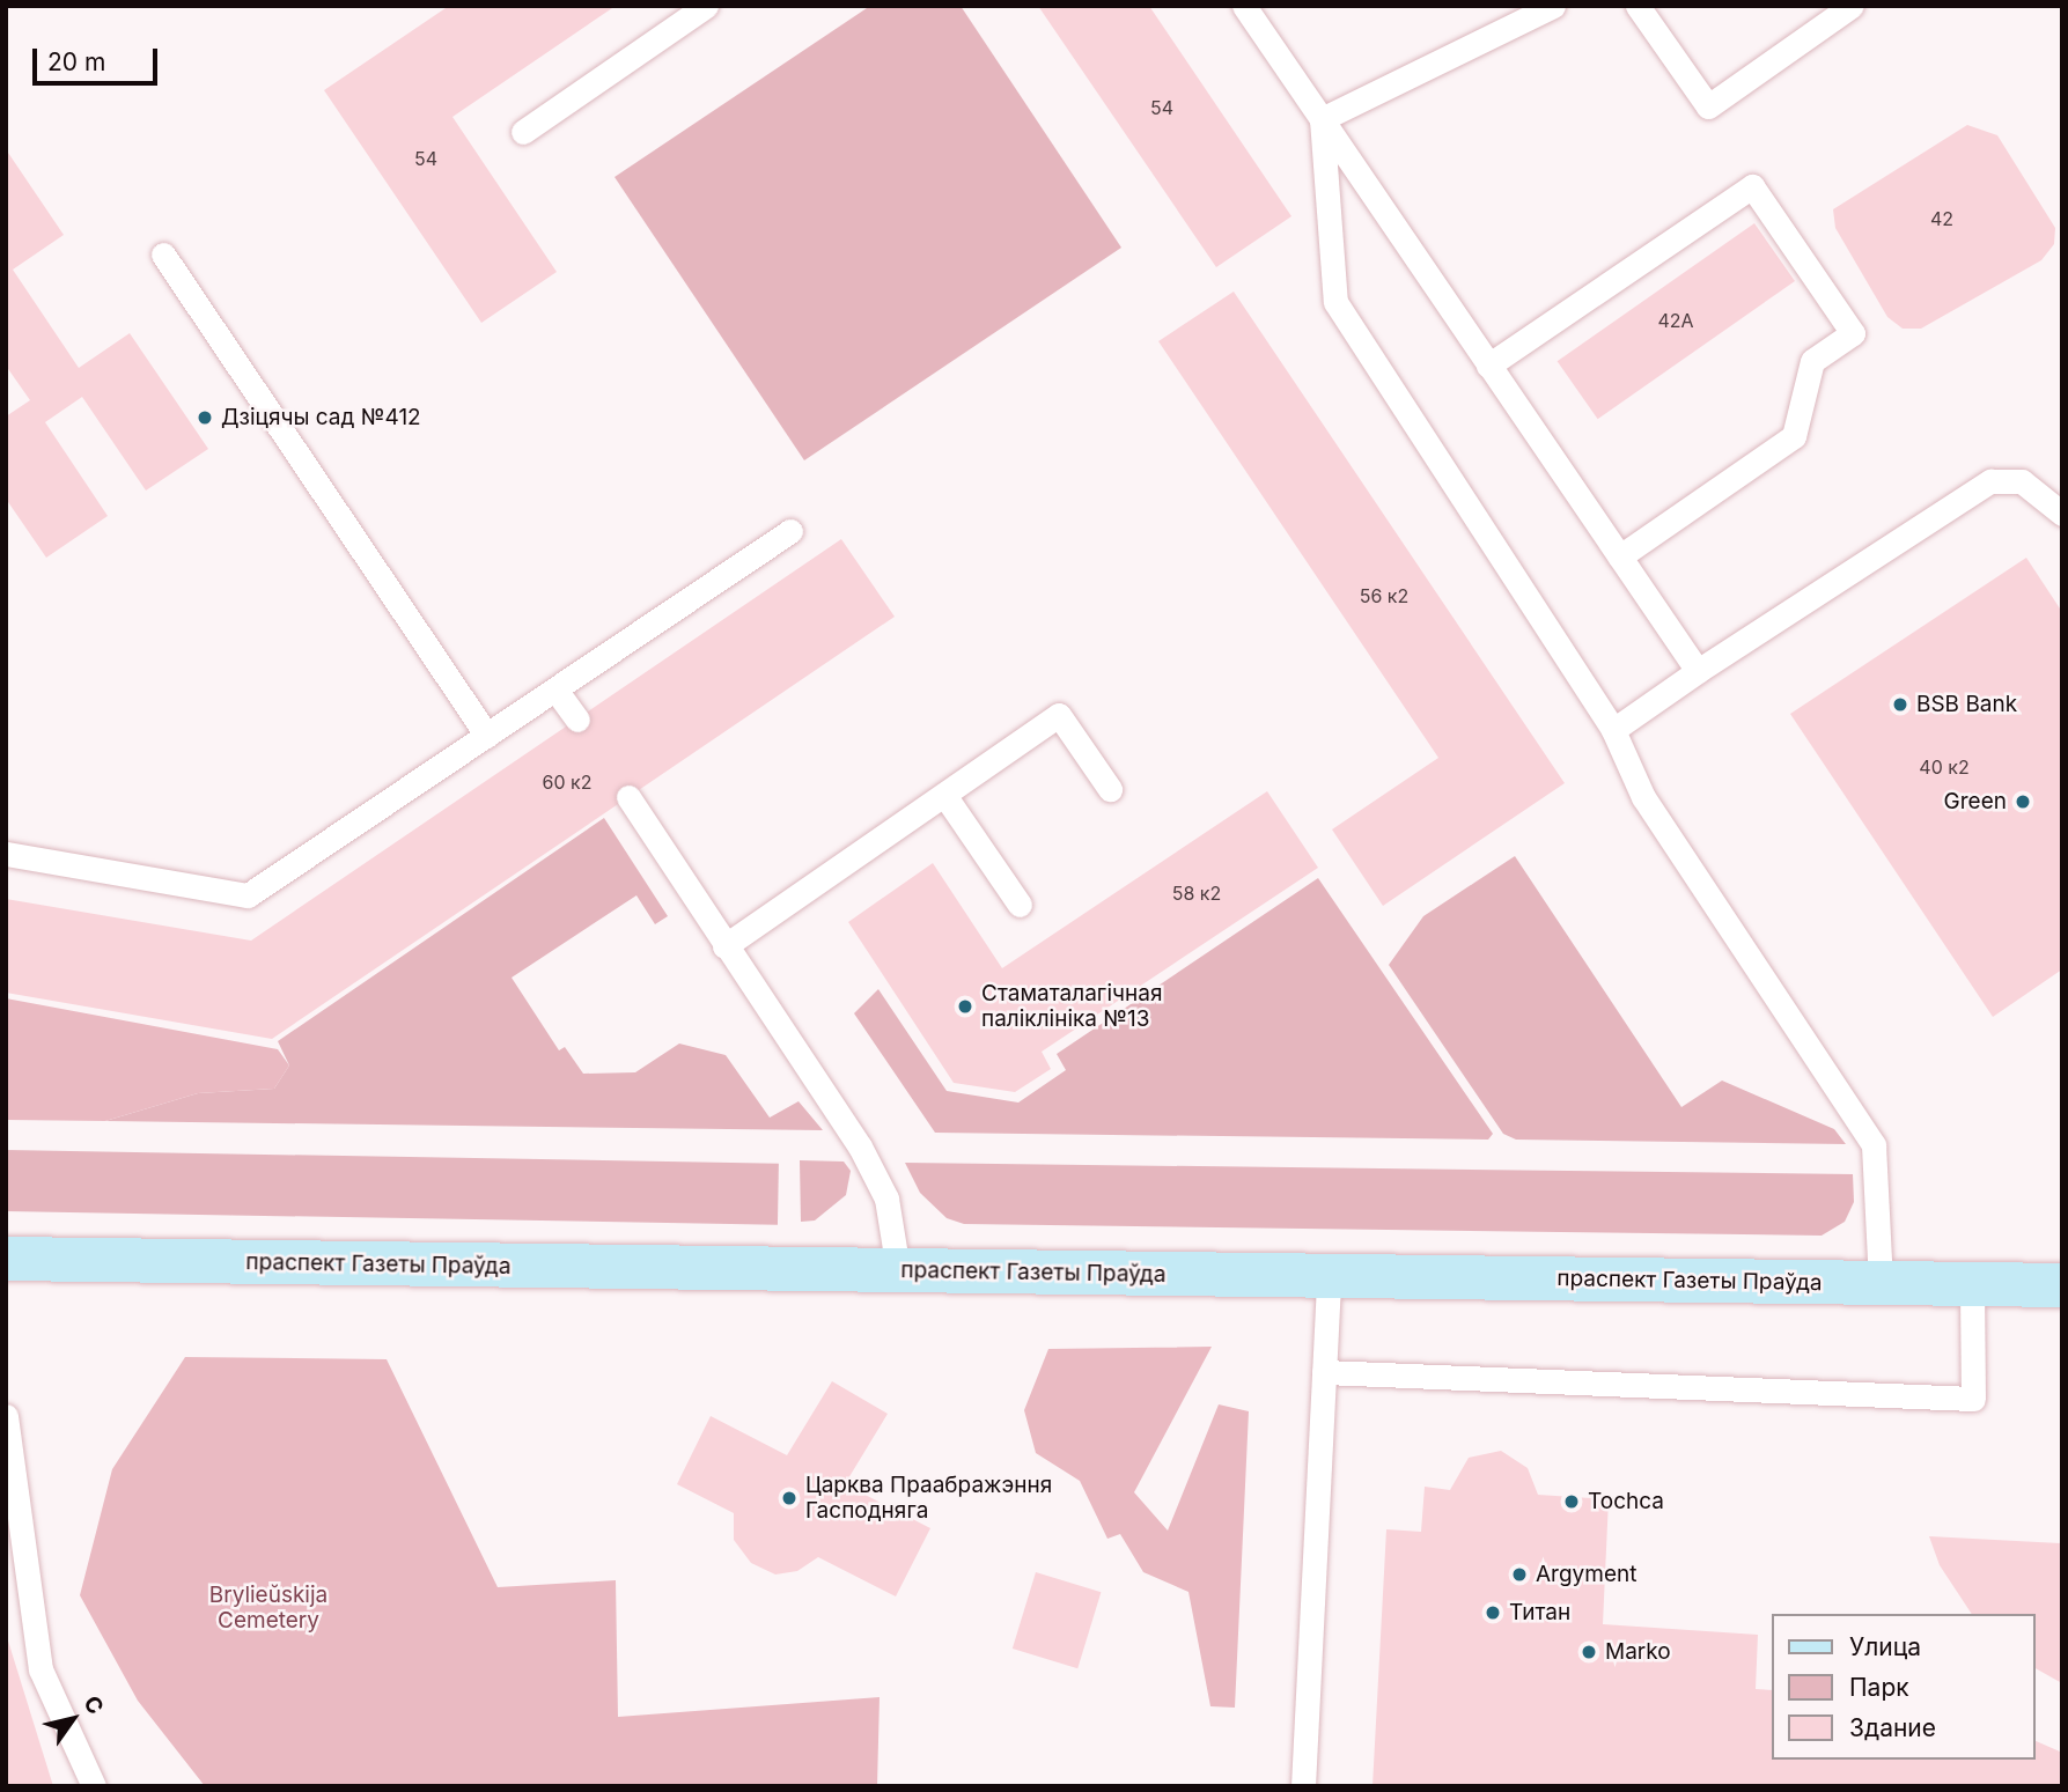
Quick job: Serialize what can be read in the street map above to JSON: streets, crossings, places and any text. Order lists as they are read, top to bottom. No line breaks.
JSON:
{"streets":{"main road":["праспект Газеты Праўда"]},"parks":["Brylieŭskija Cemetery"],"places":["Дзіцячы сад №412","BSB Bank","Green","Стаматалагічная паліклініка №13","Царква Праабражэння Гасподняга","Tochca","Argyment","Титан","Marko"],"house_numbers":["54","54","42","42А","56 к2","40 к2","60 к2","58 к2"],"legend":["Улица","Парк","Здание"],"scale_bar":"20 m","north":"top right"}
